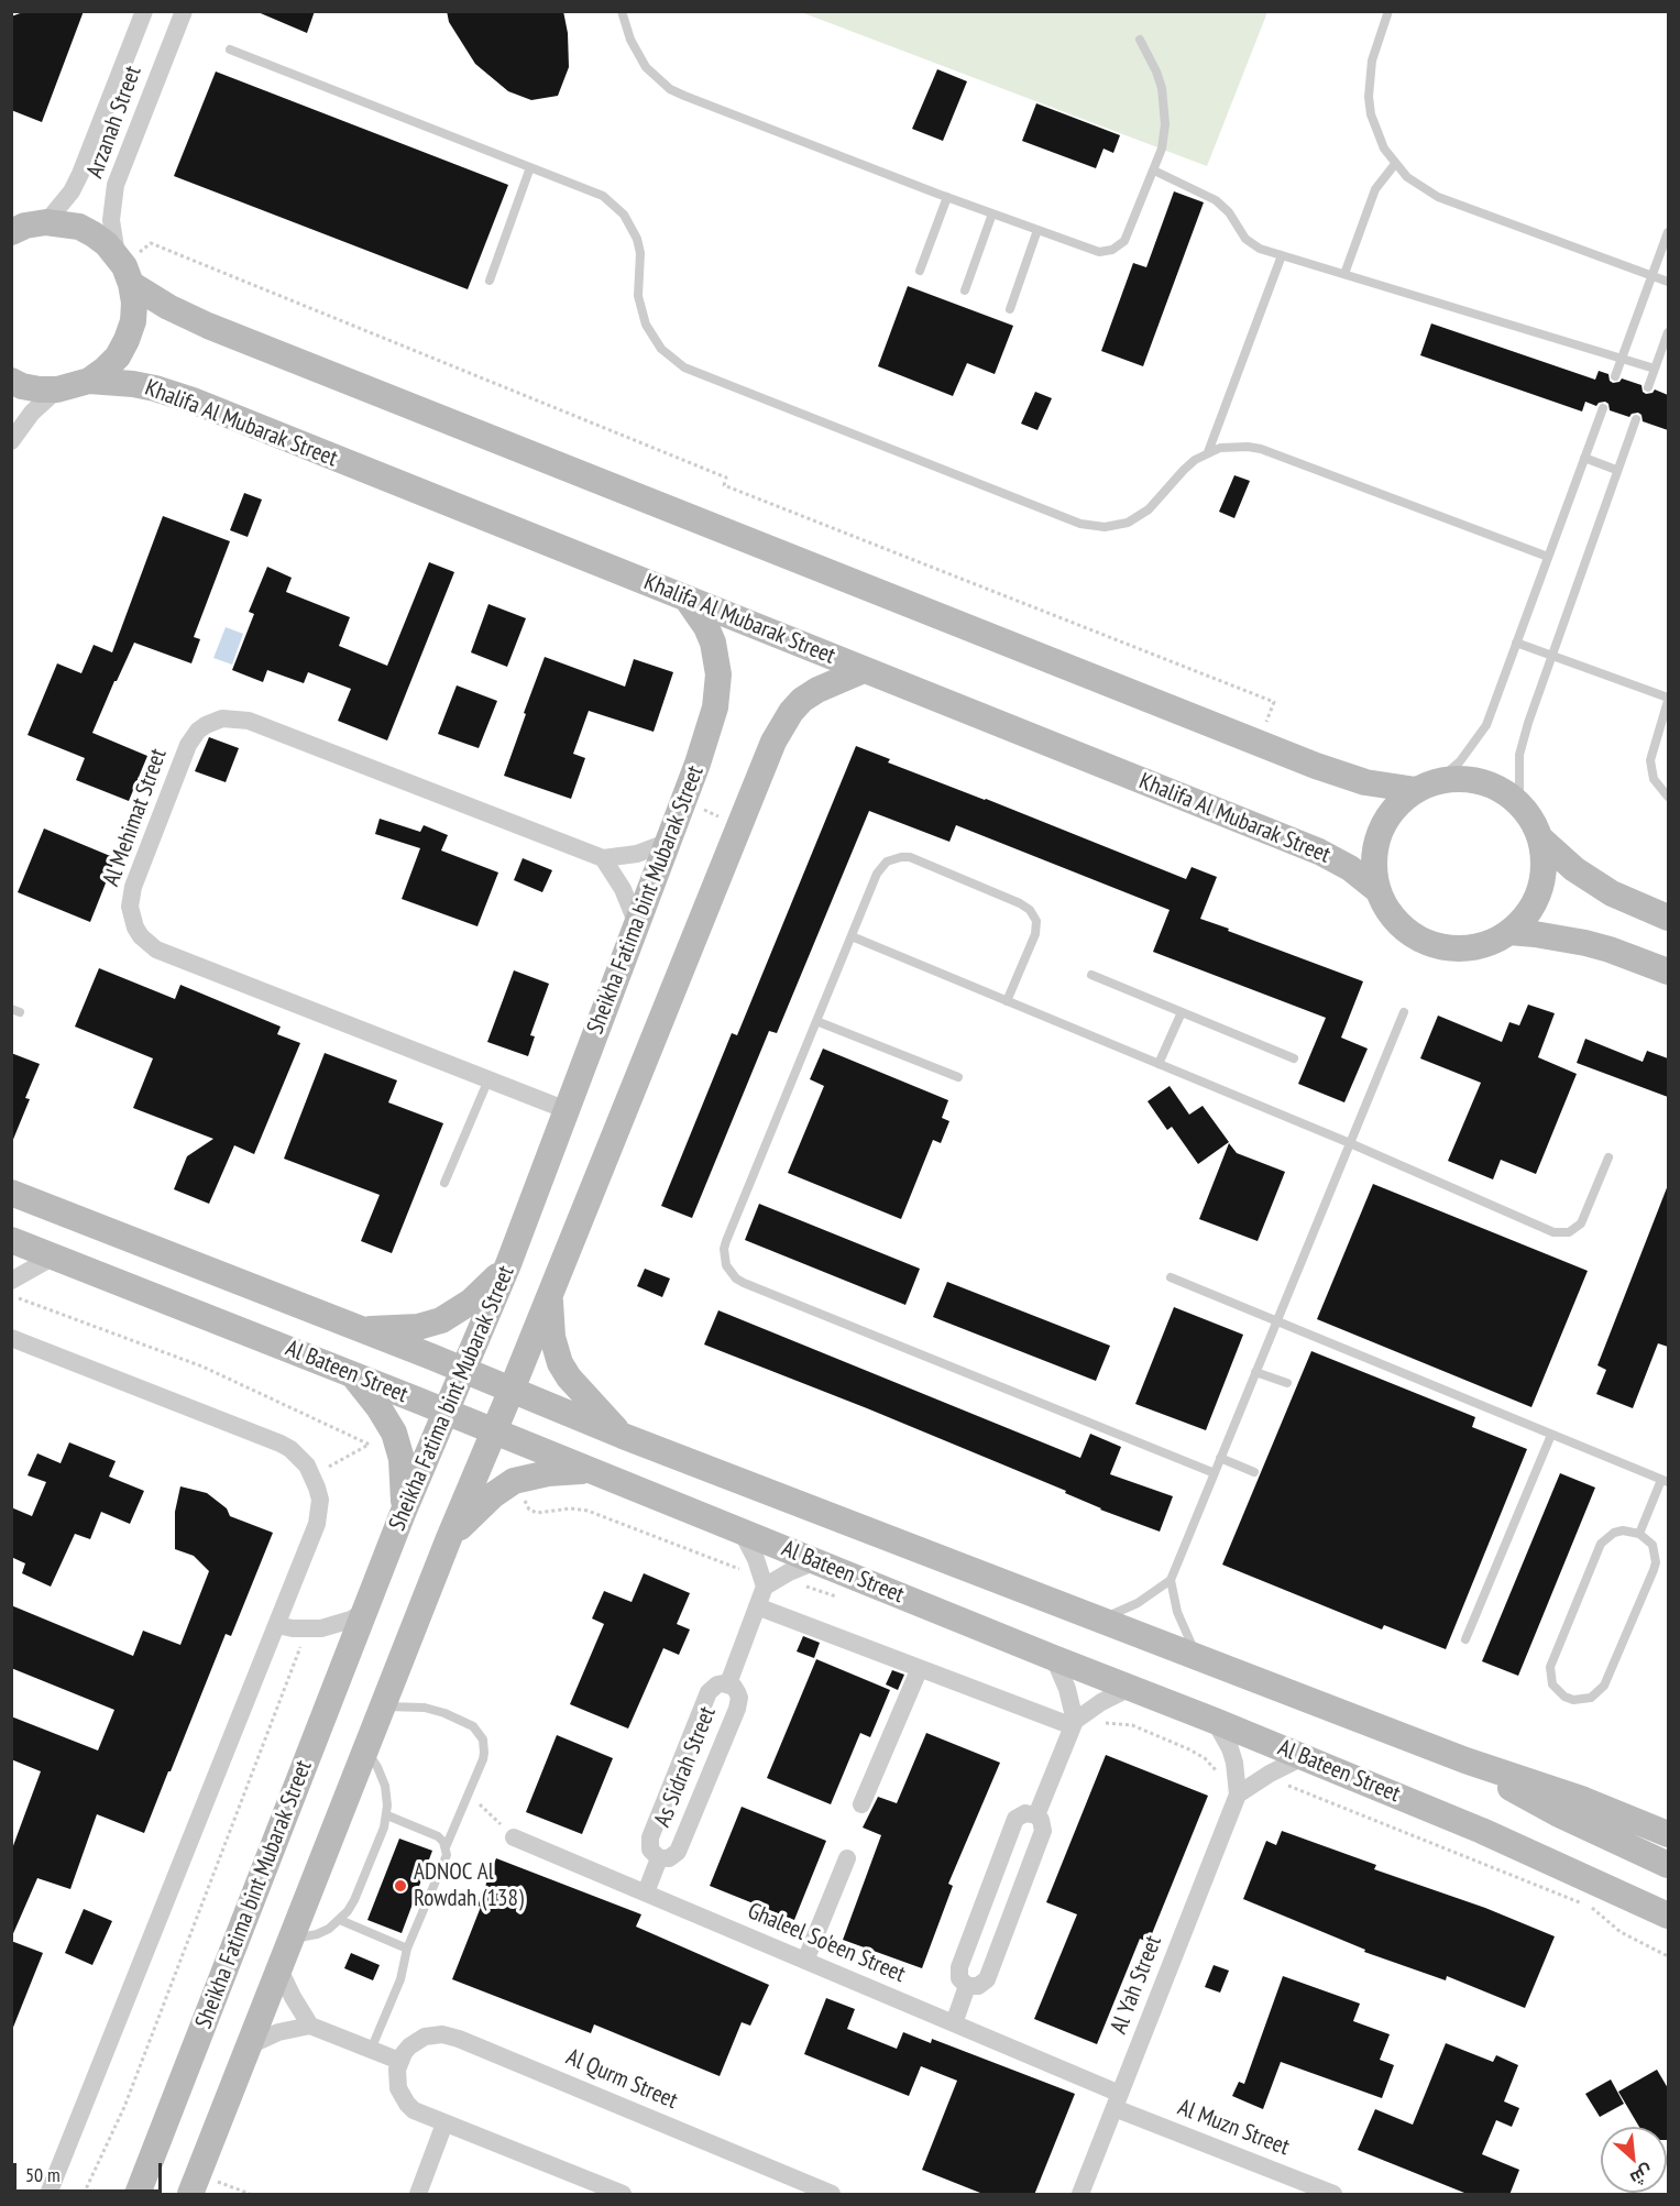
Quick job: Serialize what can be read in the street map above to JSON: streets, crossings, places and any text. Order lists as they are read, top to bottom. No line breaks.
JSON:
{"streets":{"main road":["Khalifa Al Mubarak Street","Sheikha Fatima bint Mubarak Street","Al Bateen Street"],"street":["Arzanah Street","Al Mehimat Street","As Sidrah Street","Ghaleel So'een Street","Al Yah Street","Al Qurm Street","Al Muzn Street"]},"crossings":[["Khalifa Al Mubarak Street","Sheikha Fatima bint Mubarak Street"],["Al Mehimat Street","Sheikha Fatima bint Mubarak Street"],["Sheikha Fatima bint Mubarak Street","Al Bateen Street"],["Al Bateen Street","Al Yah Street"],["As Sidrah Street","Ghaleel So'een Street"],["Ghaleel So'een Street","Al Yah Street"],["Ghaleel So'een Street","Al Muzn Street"],["Al Yah Street","Al Muzn Street"]],"places":["ADNOC Al Rowdah (138)"],"scale_bar":"50 m","north":"bottom right"}
